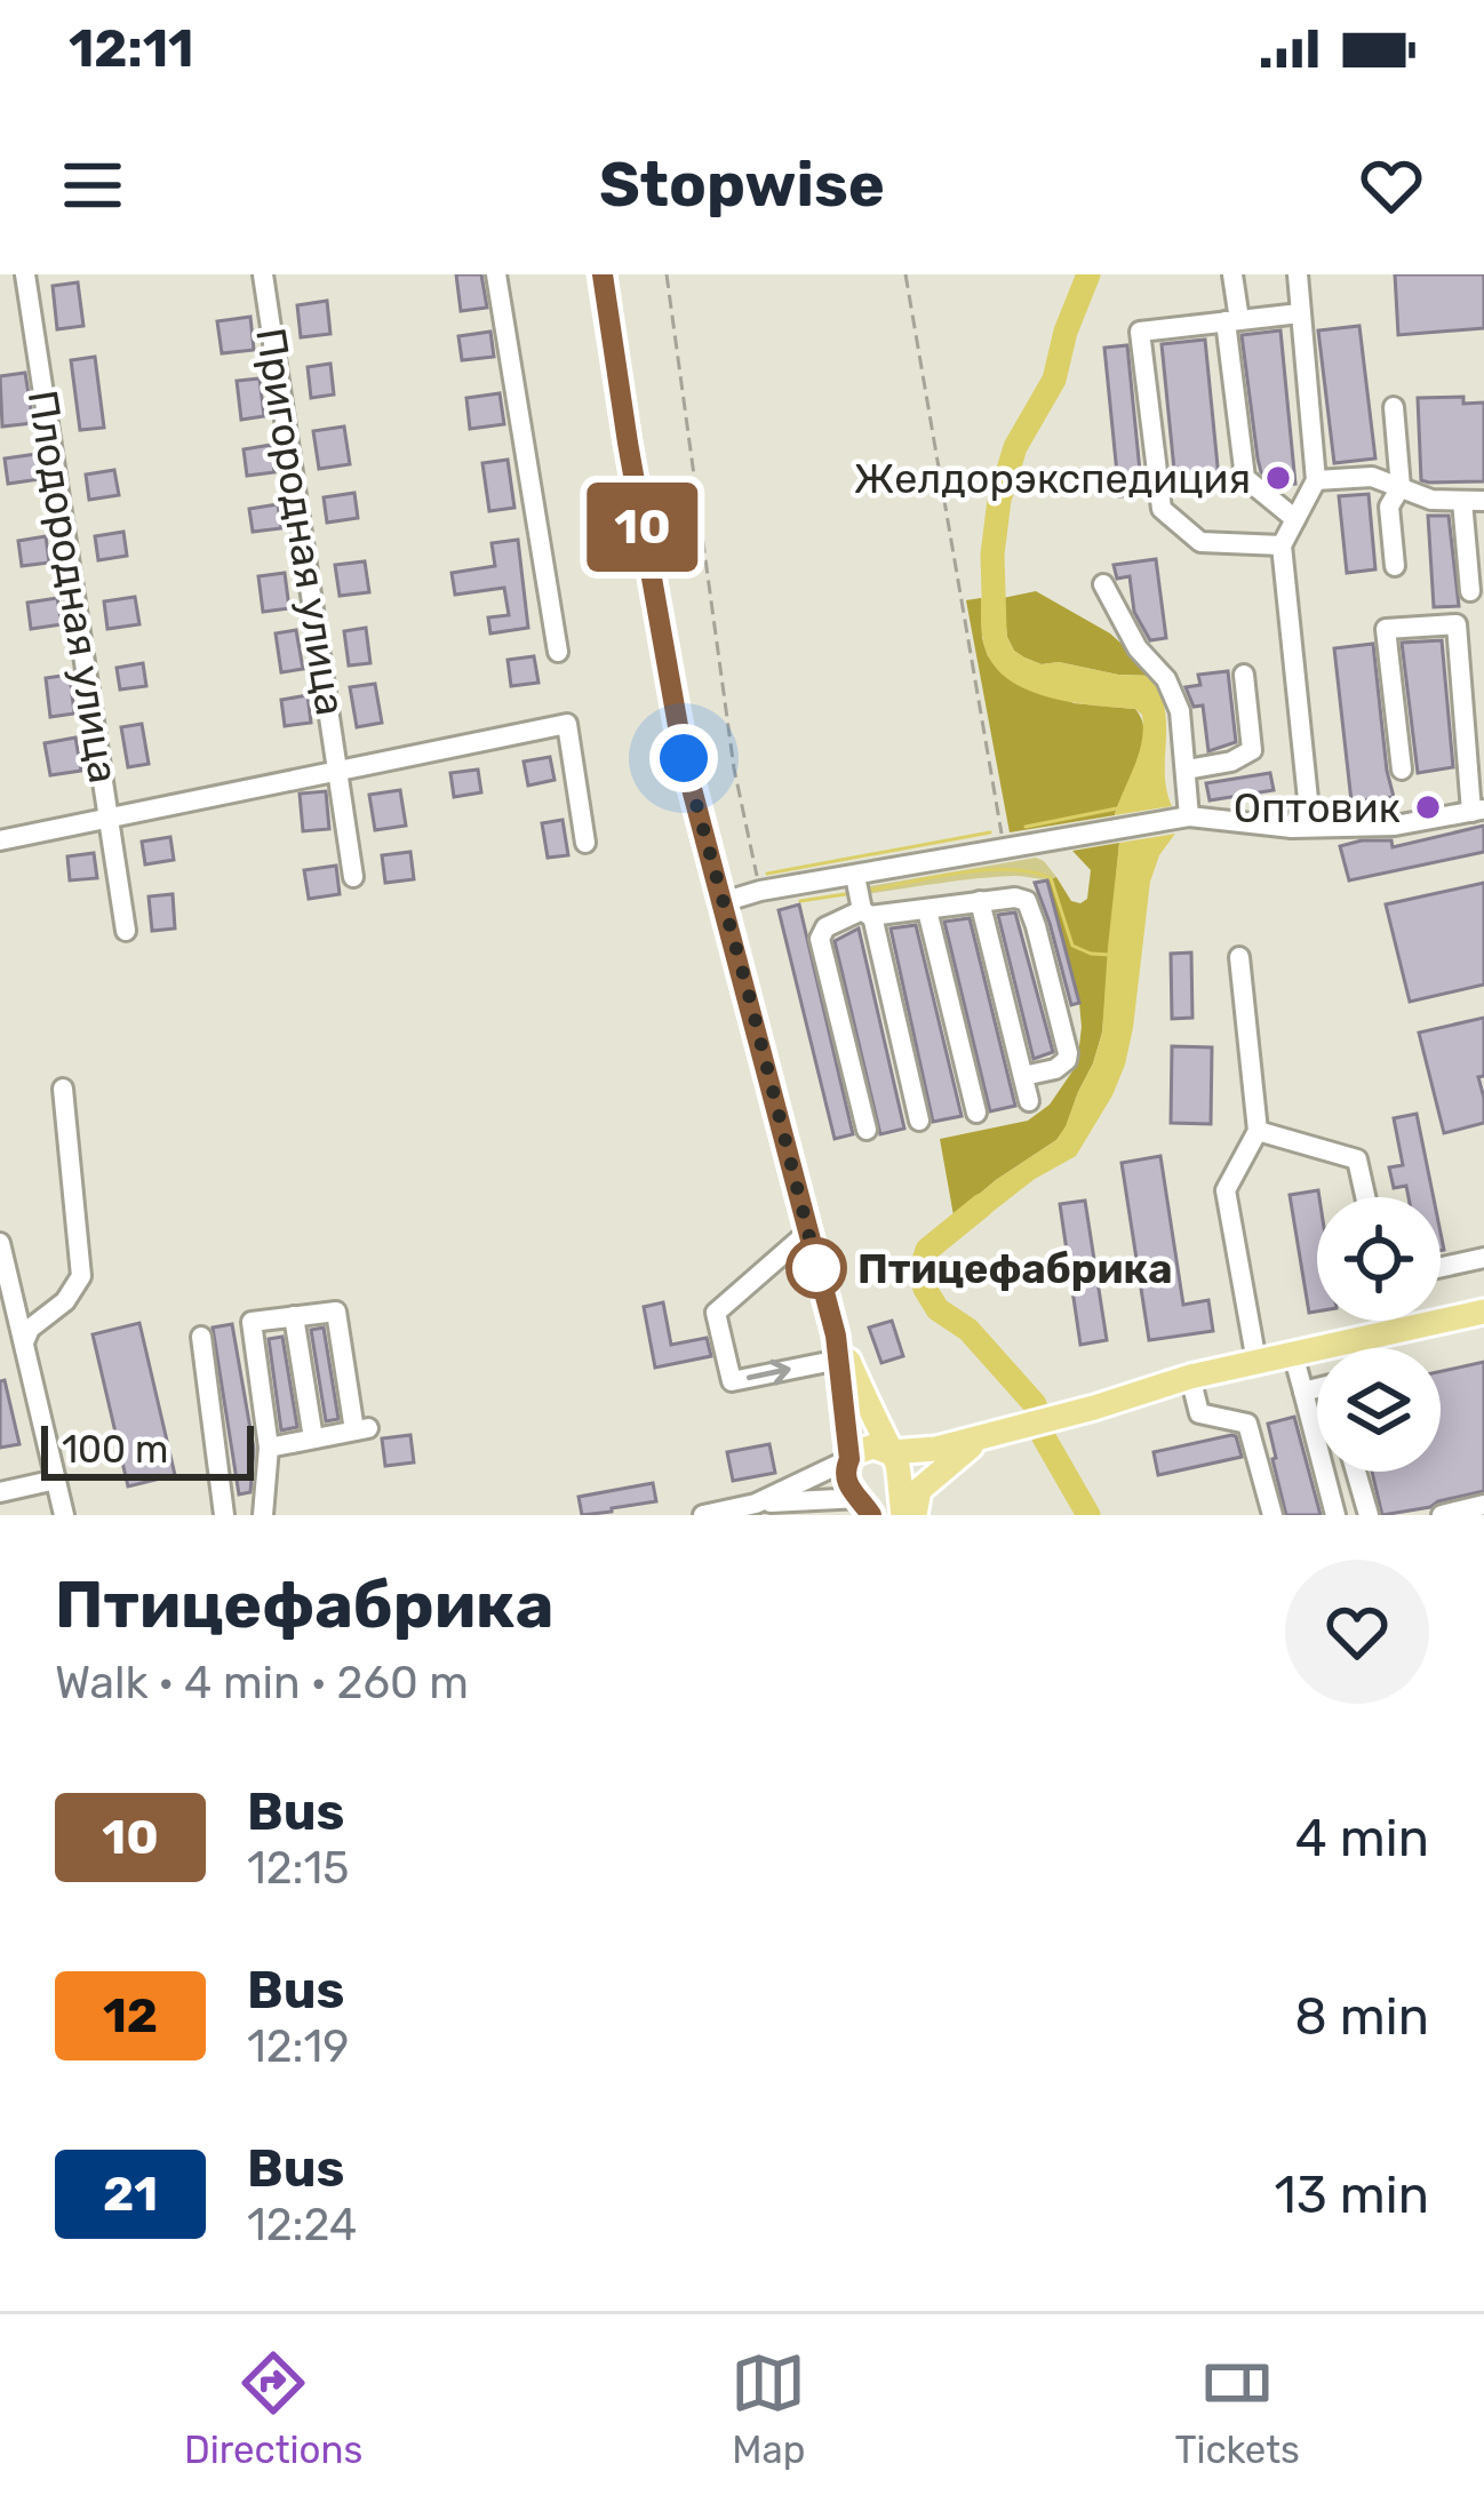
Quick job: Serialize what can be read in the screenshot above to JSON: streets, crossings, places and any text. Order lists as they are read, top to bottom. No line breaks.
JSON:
{"streets":{"street":["Пригородная улица","Плодородная улица"]},"places":["Желдорэкспедиция","Оптовик","Птицефабрика"],"lines":["bus line 10"],"scale_bar":"100 m","page":{"status":"12:11","header":"Stopwise","on_map":"10","scale":"100 m","heading":["Птицефабрика","Walk · 4 min · 260 m"],"list":[{"mark":"10","name":"Bus","note":"12:15","value":"4 min"},{"mark":"12","name":"Bus","note":"12:19","value":"8 min"},{"mark":"21","name":"Bus","note":"12:24","value":"13 min"}],"tabs":["Directions","Map","Tickets"]}}
